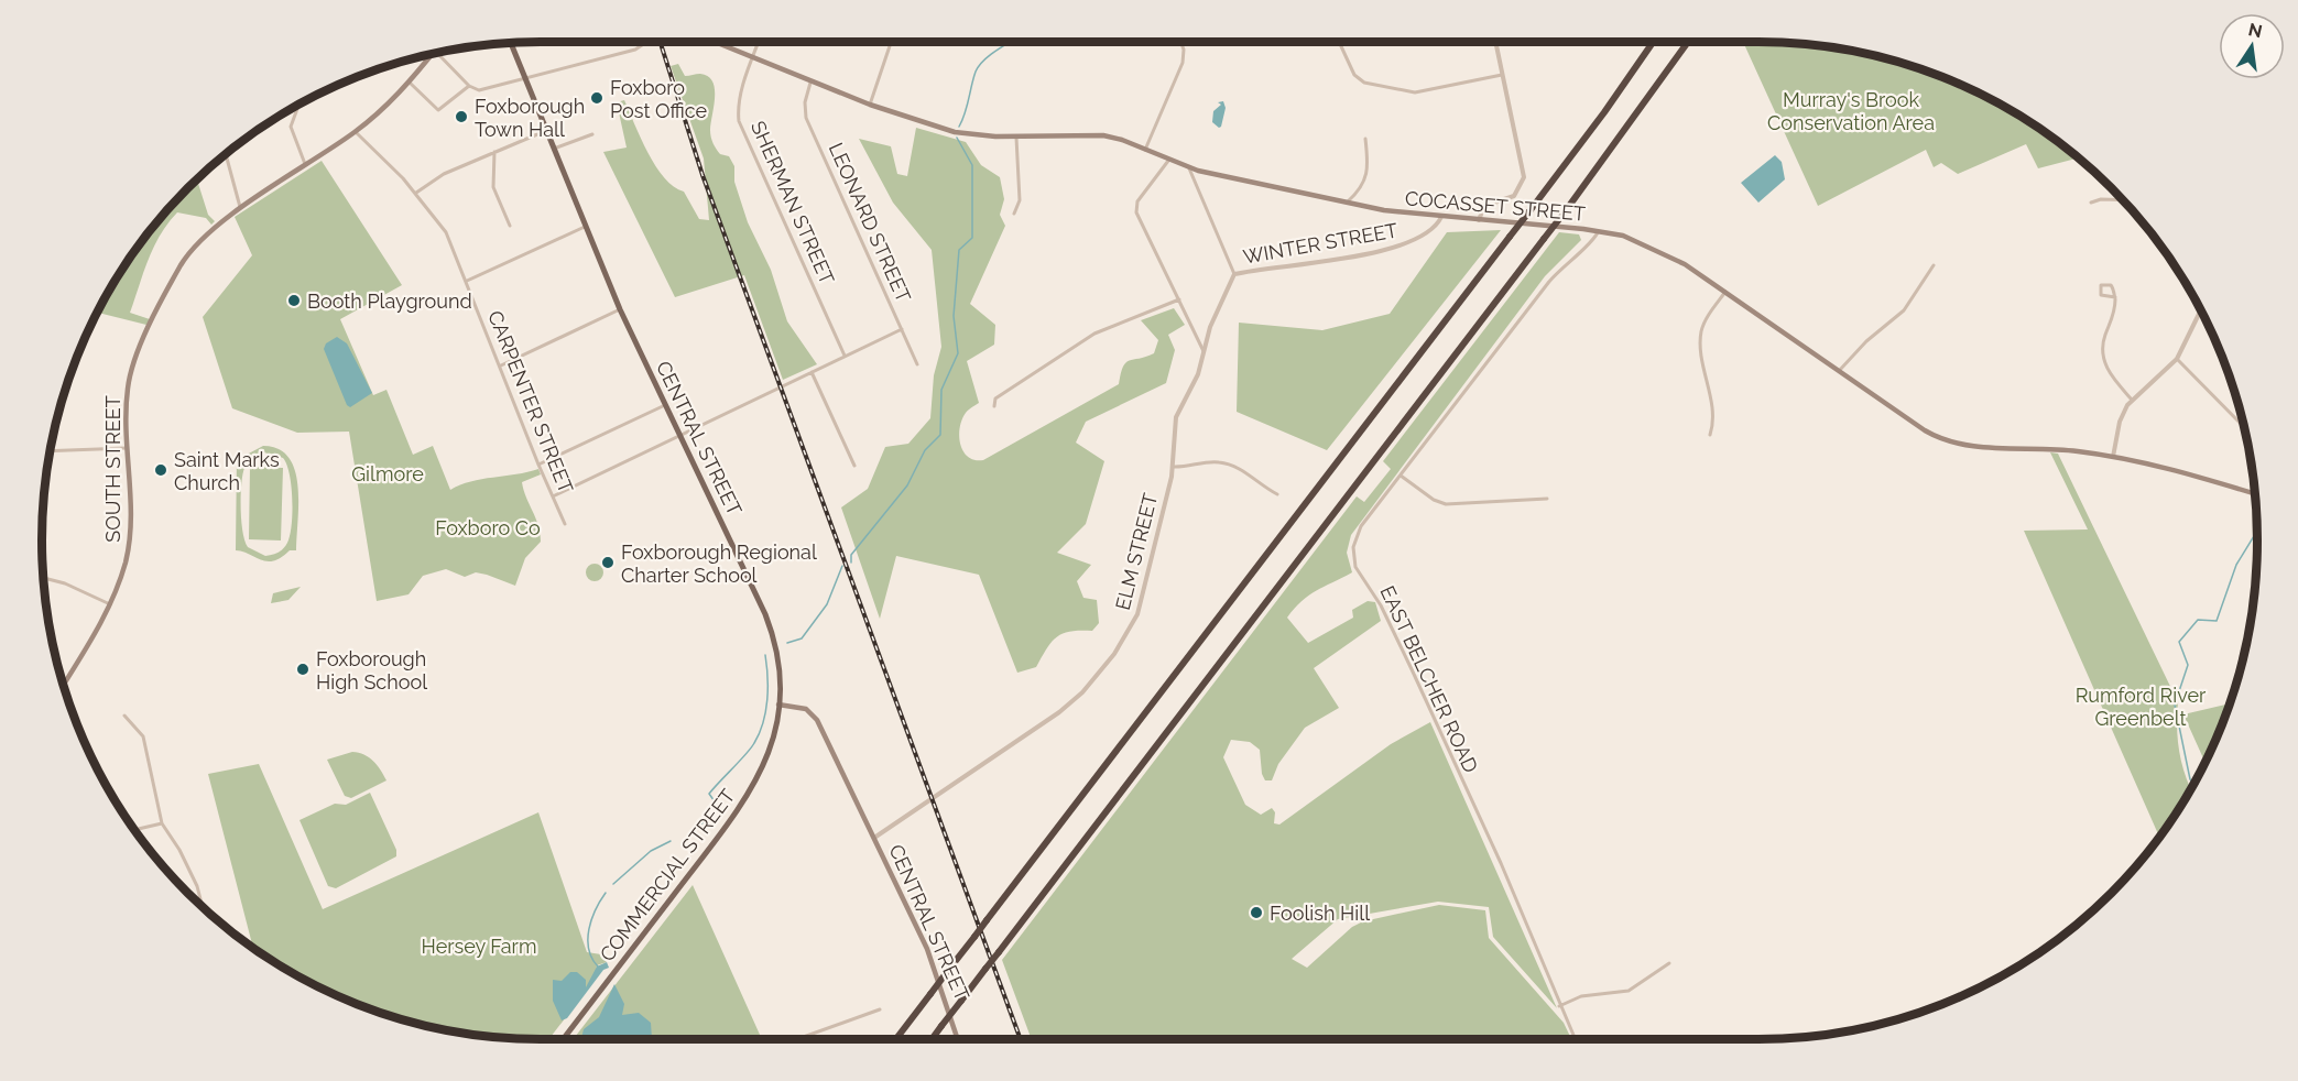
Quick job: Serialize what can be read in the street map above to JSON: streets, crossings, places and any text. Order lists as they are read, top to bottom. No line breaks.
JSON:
{"streets":{"main road":["COCASSET STREET","CENTRAL STREET","SOUTH STREET","COMMERCIAL STREET"],"street":["SHERMAN STREET","LEONARD STREET","WINTER STREET","CARPENTER STREET","ELM STREET","EAST BELCHER ROAD"]},"crossings":[["SHERMAN STREET","COCASSET STREET"],["SHERMAN STREET","LEONARD STREET"],["COCASSET STREET","LEONARD STREET"],["COCASSET STREET","WINTER STREET"],["COCASSET STREET","EAST BELCHER ROAD"],["LEONARD STREET","CARPENTER STREET"],["LEONARD STREET","CENTRAL STREET"],["WINTER STREET","ELM STREET"],["CARPENTER STREET","SOUTH STREET"],["CENTRAL STREET","ELM STREET"],["CENTRAL STREET","COMMERCIAL STREET"]],"parks":["Murray's Brook Conservation Area","Gilmore","Foxboro Co","Rumford River Greenbelt","Hersey Farm"],"places":["Foxboro Post Office","Foxborough Town Hall","Booth Playground","Saint Marks Church","Foxborough Regional Charter School","Foxborough High School","Foolish Hill"],"north":"top"}
